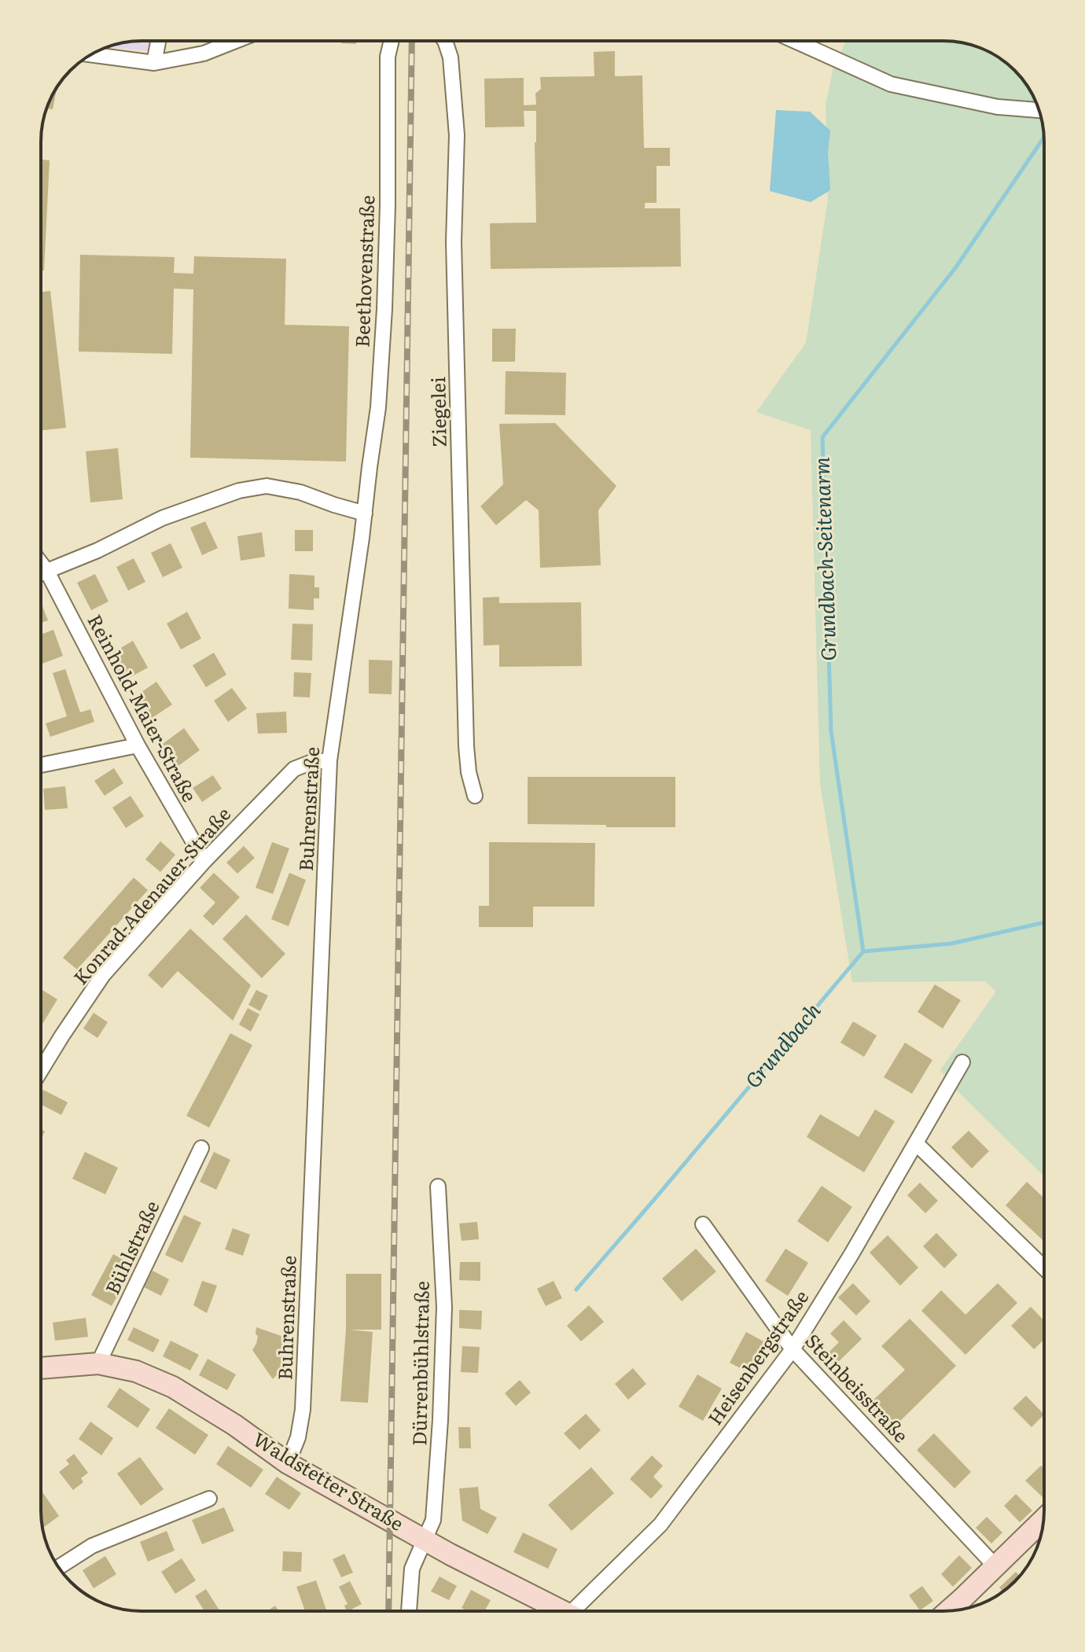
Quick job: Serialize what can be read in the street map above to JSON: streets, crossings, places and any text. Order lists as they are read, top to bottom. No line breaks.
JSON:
{"streets":{"street":["Beethovenstraße","Ziegelei","Reinhold-Maier-Straße","Buhrenstraße","Konrad-Adenauer-Straße","Bühlstraße","Heisenbergstraße","Dürrenbühlstraße","Steinbeisstraße","Waldstetter Straße"]},"crossings":[["Beethovenstraße","Buhrenstraße"],["Reinhold-Maier-Straße","Konrad-Adenauer-Straße"],["Buhrenstraße","Konrad-Adenauer-Straße"],["Buhrenstraße","Waldstetter Straße"],["Bühlstraße","Waldstetter Straße"],["Heisenbergstraße","Steinbeisstraße"],["Dürrenbühlstraße","Waldstetter Straße"]],"water":["Grundbach-Seitenarm","Grundbach"]}
